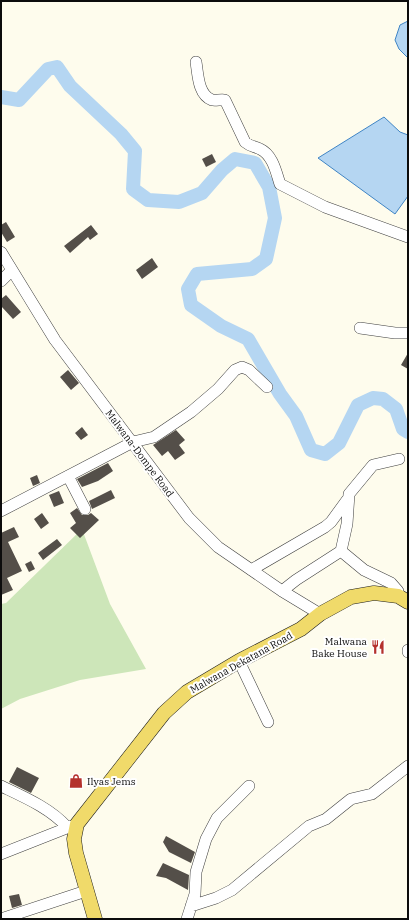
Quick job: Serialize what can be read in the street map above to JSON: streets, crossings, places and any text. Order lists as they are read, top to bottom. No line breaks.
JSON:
{"streets":{"main road":["Malwana Dekatana Road"],"street":["Malwana-Dompe Road"]},"crossings":[["Malwana-Dompe Road","Malwana Dekatana Road"]],"places":{"restaurant":["Malwana Bake House"],"shop":["Ilyas Jems"]}}
